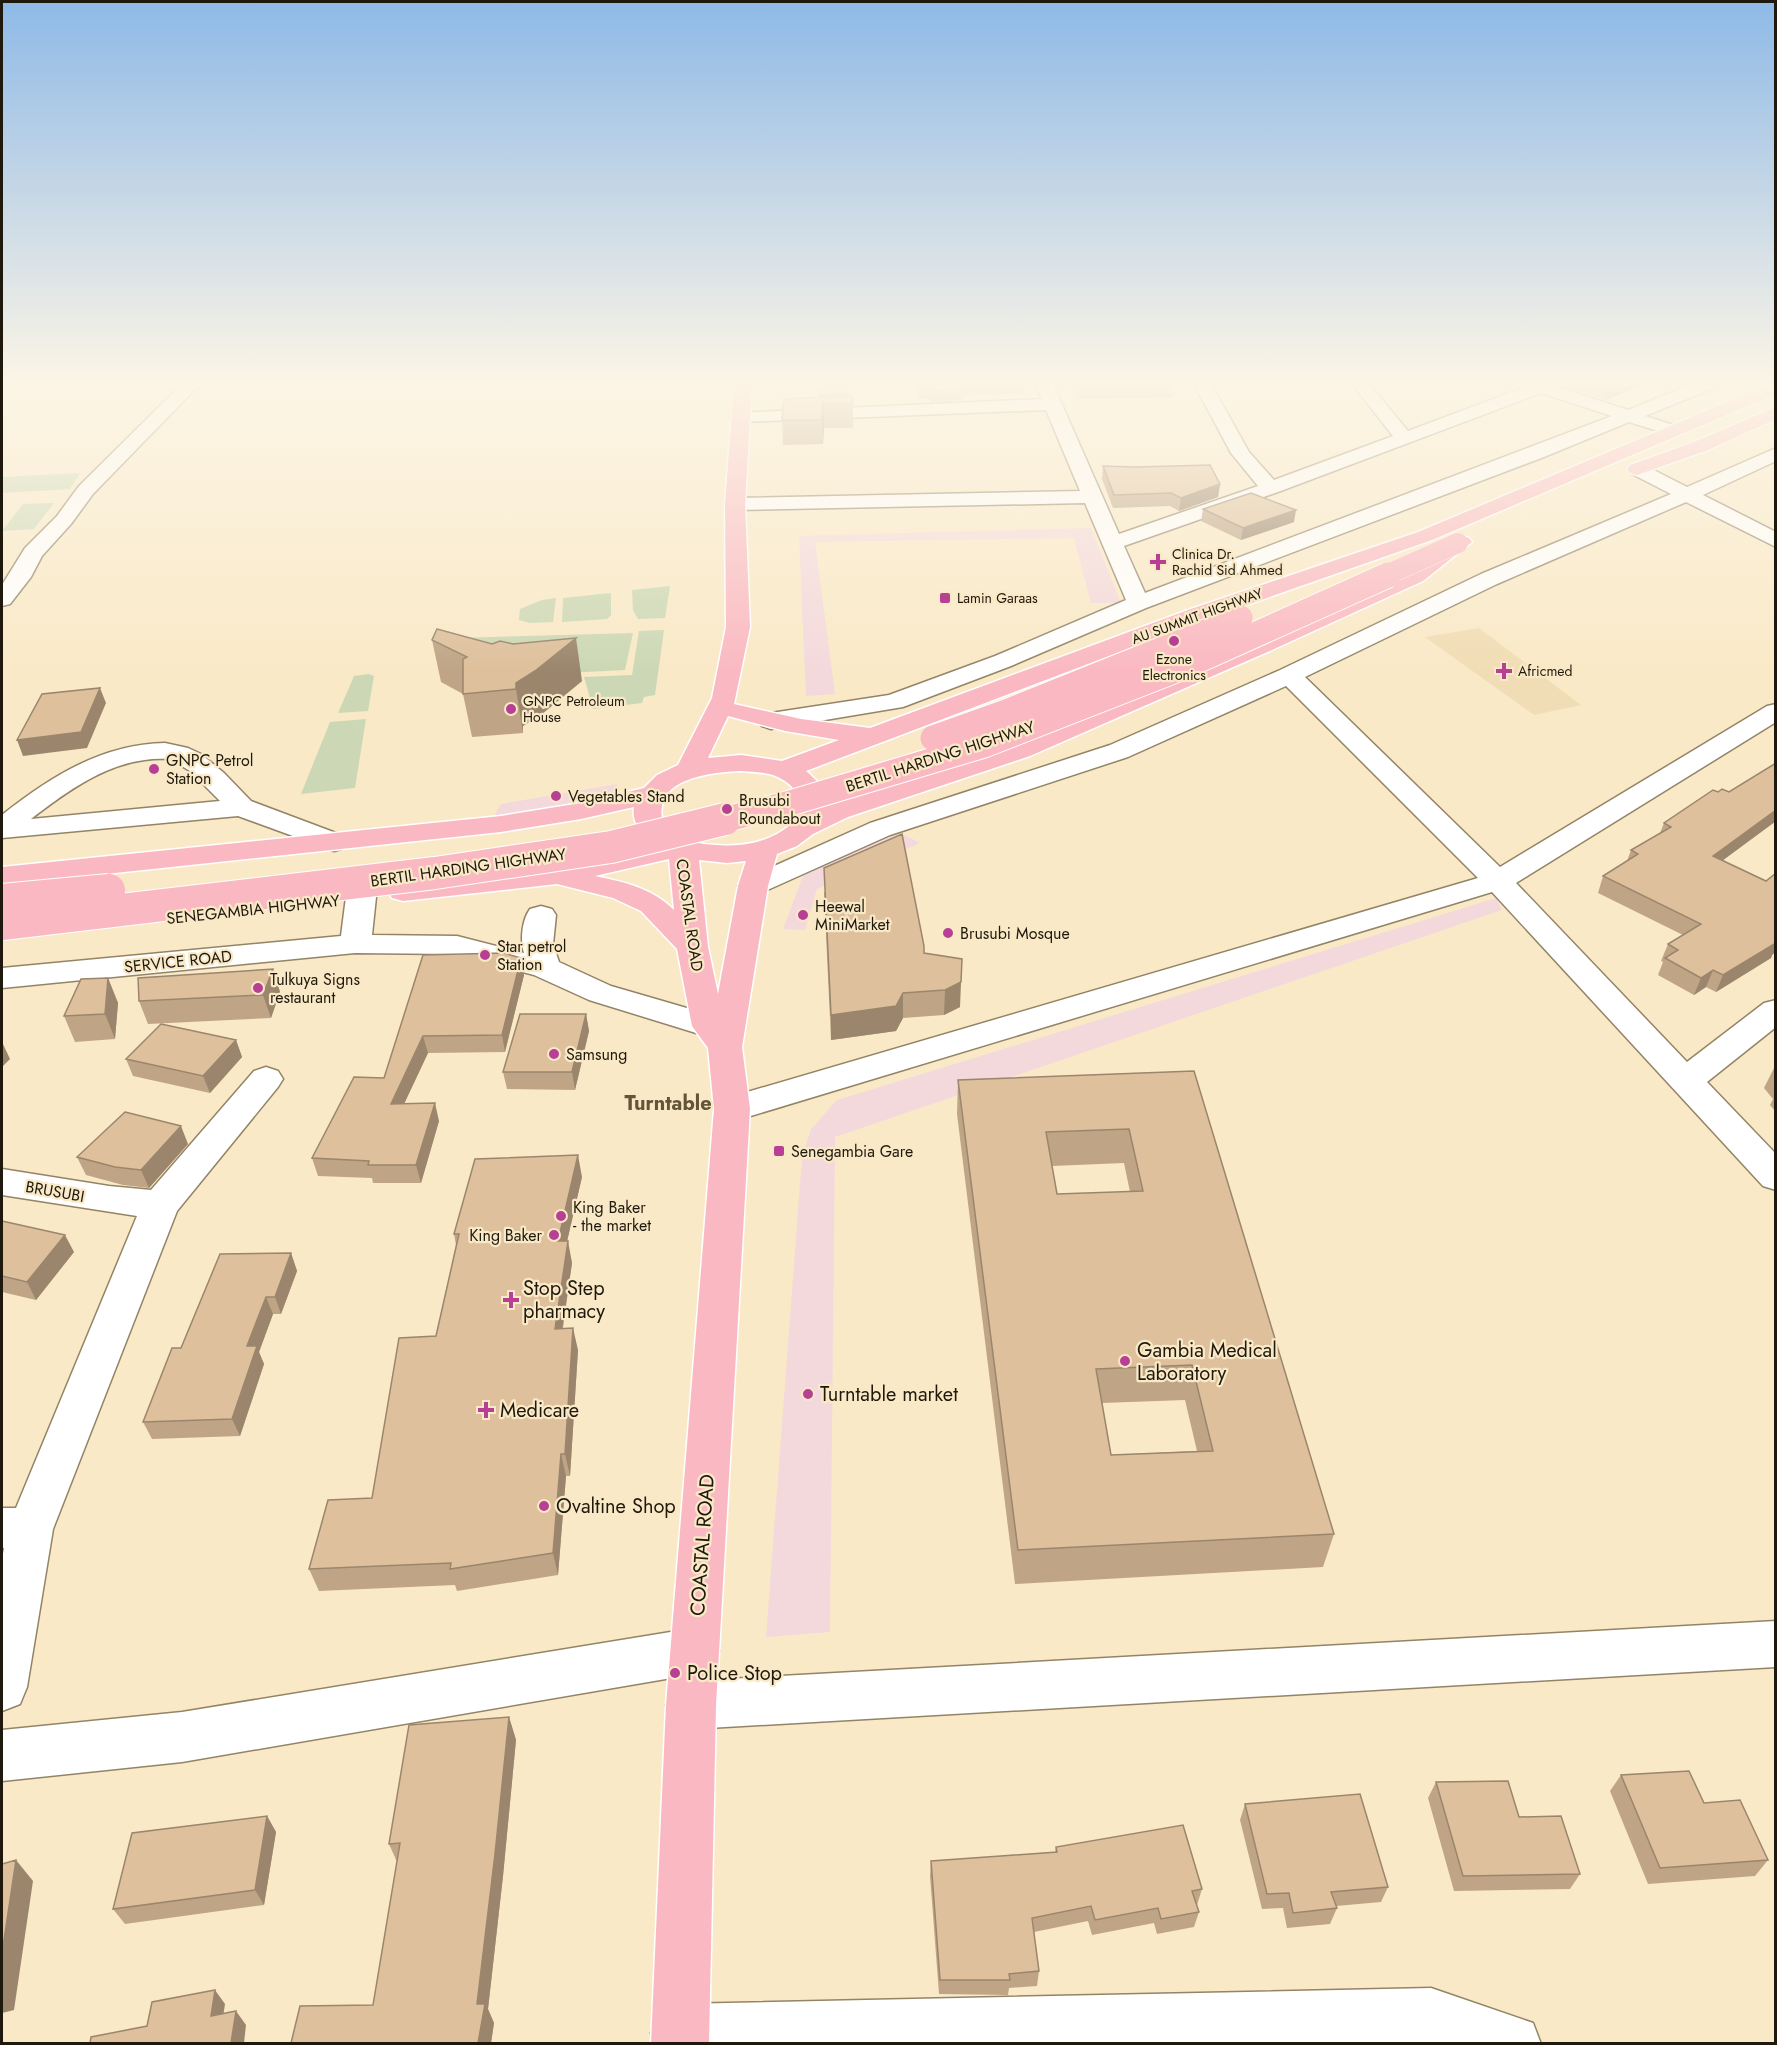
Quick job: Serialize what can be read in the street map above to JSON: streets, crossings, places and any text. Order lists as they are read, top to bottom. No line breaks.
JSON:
{"streets":{"main road":["AU SUMMIT HIGHWAY","BERTIL HARDING HIGHWAY","SENEGAMBIA HIGHWAY","COASTAL ROAD"],"street":["SERVICE ROAD","BRUSUBI"]},"crossings":[["AU SUMMIT HIGHWAY","BERTIL HARDING HIGHWAY"],["SENEGAMBIA HIGHWAY","COASTAL ROAD"],["COASTAL ROAD","SERVICE ROAD"]],"districts":["Turntable"],"places":{"health":["Clinica Dr. Rachid Sid Ahmed","Africmed","Stop Step pharmacy","Medicare"],"transit":["Lamin Garaas","Senegambia Gare"],"other":["Ezone Electronics","GNPC Petroleum House","GNPC Petrol Station","Vegetables Stand","Brusubi Roundabout","Heewal MiniMarket","Brusubi Mosque","Star petrol Station","Tulkuya Signs restaurant","Samsung","King Baker - the market","King Baker","Gambia Medical Laboratory","Turntable market","Ovaltine Shop","Police Stop"]}}
